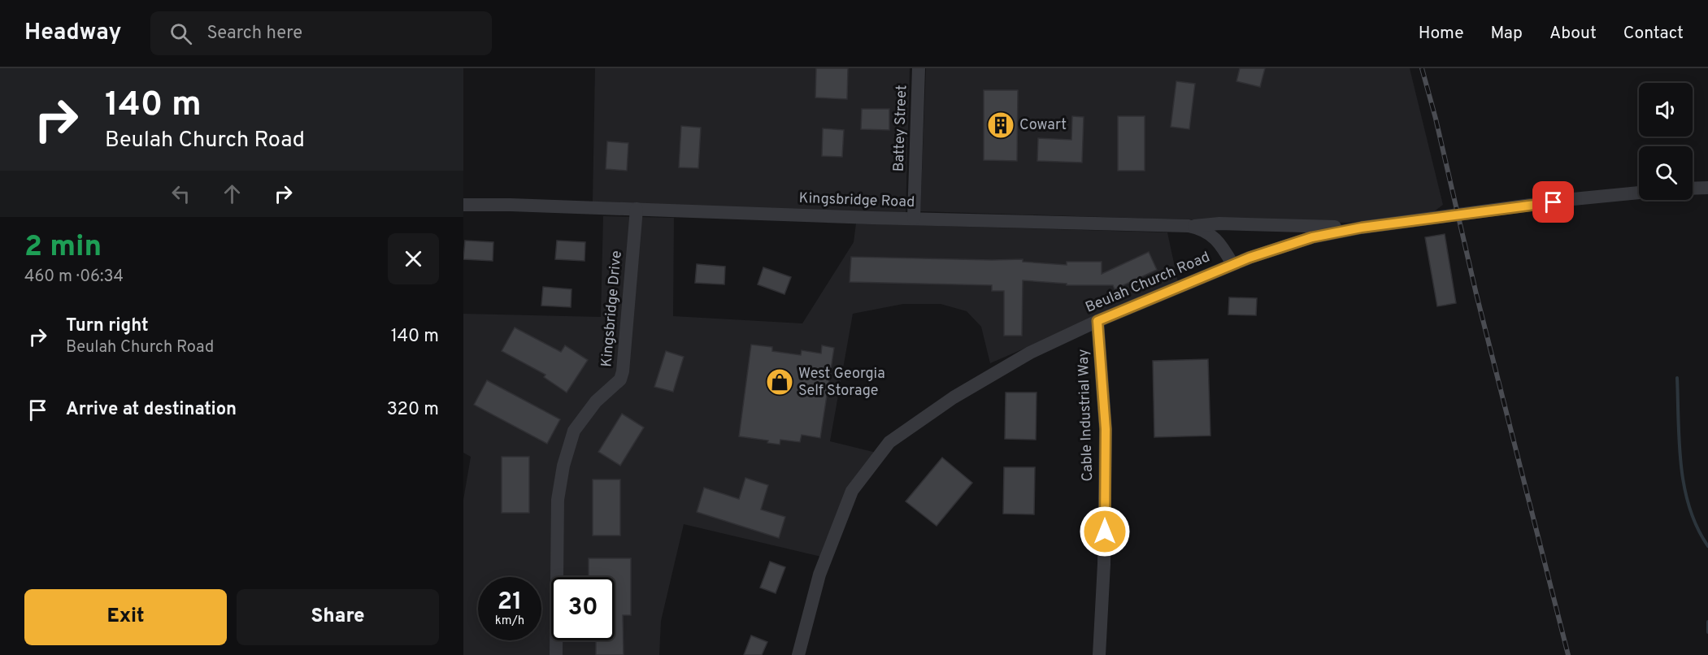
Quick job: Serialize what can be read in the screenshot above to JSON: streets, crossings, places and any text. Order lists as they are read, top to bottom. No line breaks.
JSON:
{"streets":{"street":["Battey Street","Kingsbridge Road","Beulah Church Road","Kingsbridge Drive","Cable Industrial Way"]},"crossings":[["Battey Street","Kingsbridge Road"],["Kingsbridge Road","Beulah Church Road"],["Kingsbridge Road","Kingsbridge Drive"],["Beulah Church Road","Cable Industrial Way"]],"places":{"building":["Cowart"],"shop":["West Georgia Self Storage"]},"page":{"header":"Headway","search":"Search here","nav":["Home","Map","About","Contact"],"turn":["140 m","Beulah Church Road"],"heading":["2 min","460 m · 06:34"],"list":[{"name":"Turn right","note":"Beulah Church Road","value":"140 m"},{"name":"Arrive at destination","value":"320 m"}],"speed":"21 km/h","limit":"30","buttons":["Exit","Share"]}}
